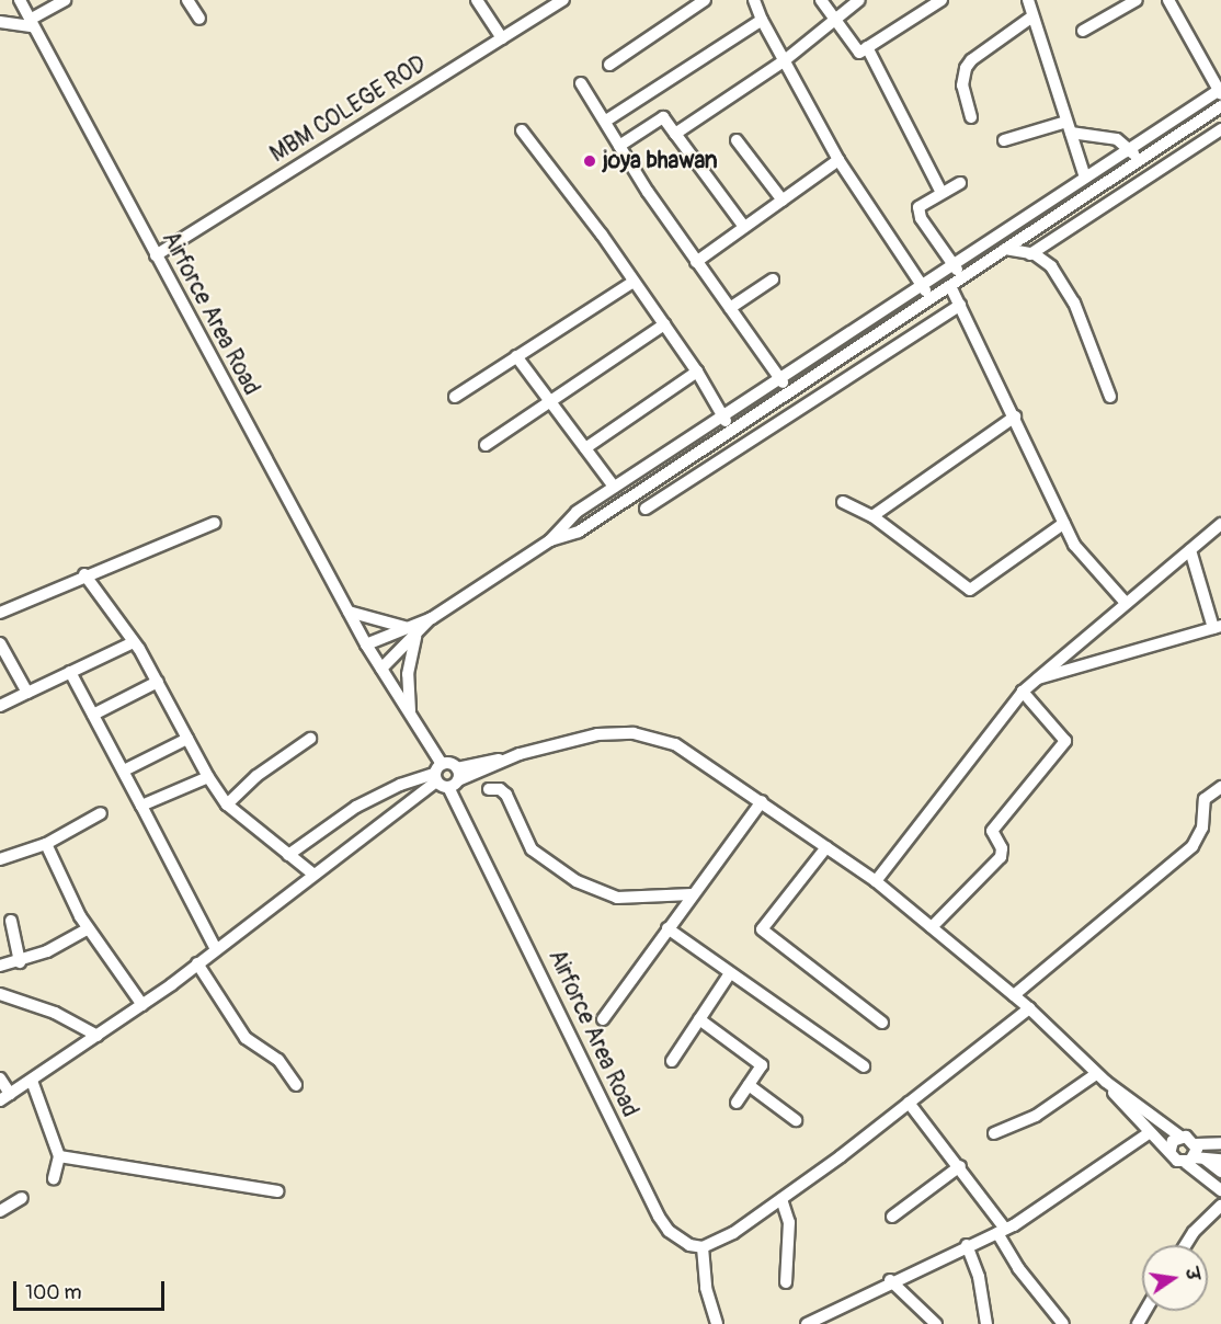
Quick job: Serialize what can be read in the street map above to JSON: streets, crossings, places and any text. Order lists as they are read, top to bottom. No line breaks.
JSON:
{"streets":{"street":["MBM COLEGE ROD","Airforce Area Road"]},"crossings":[["MBM COLEGE ROD","Airforce Area Road"]],"places":["joya bhawan"],"scale_bar":"100 m","north":"right"}
